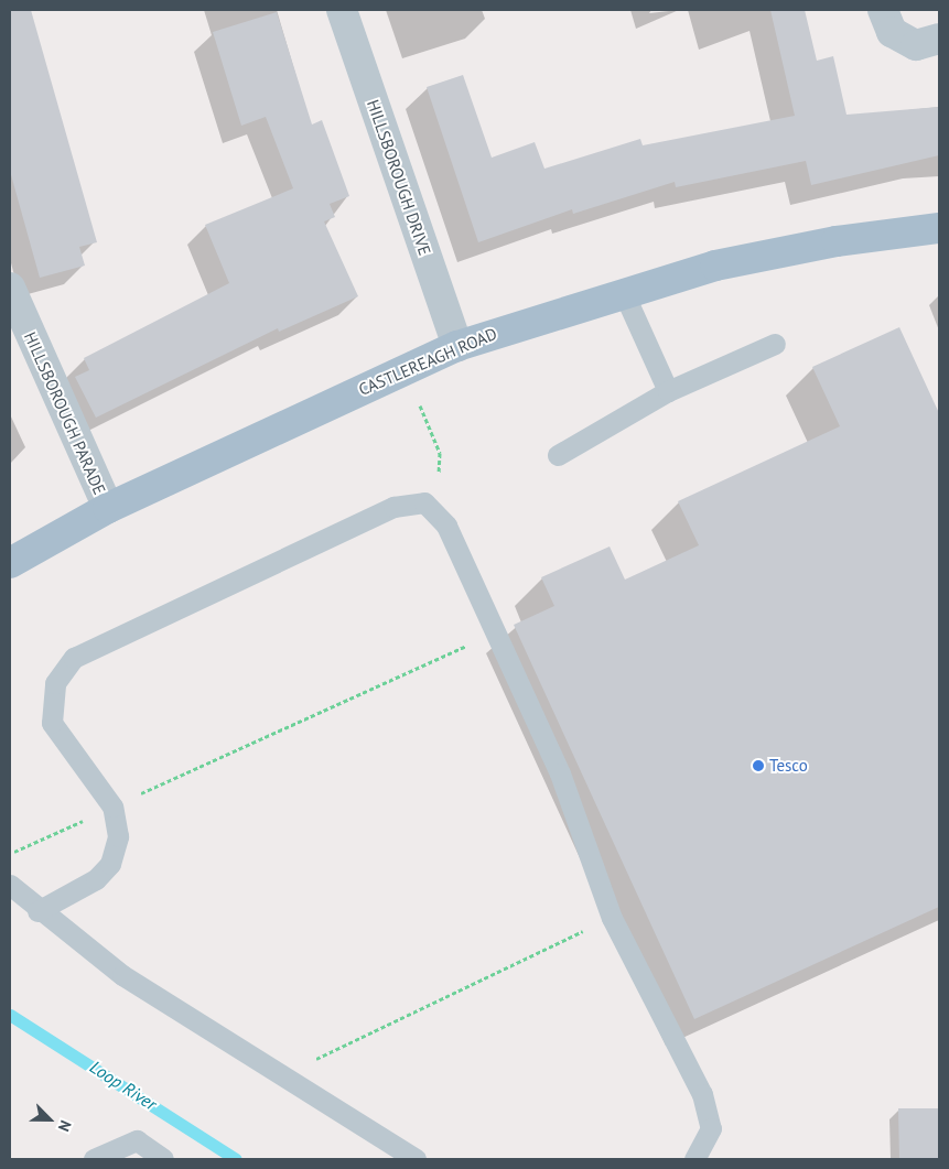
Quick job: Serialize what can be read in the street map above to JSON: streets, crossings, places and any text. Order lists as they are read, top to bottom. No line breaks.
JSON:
{"streets":{"main road":["CASTLEREAGH ROAD"],"street":["HILLSBOROUGH DRIVE","HILLSBOROUGH PARADE"]},"crossings":[["HILLSBOROUGH DRIVE","CASTLEREAGH ROAD"],["CASTLEREAGH ROAD","HILLSBOROUGH PARADE"]],"water":["Loop River"],"places":["Tesco"],"north":"bottom right"}
